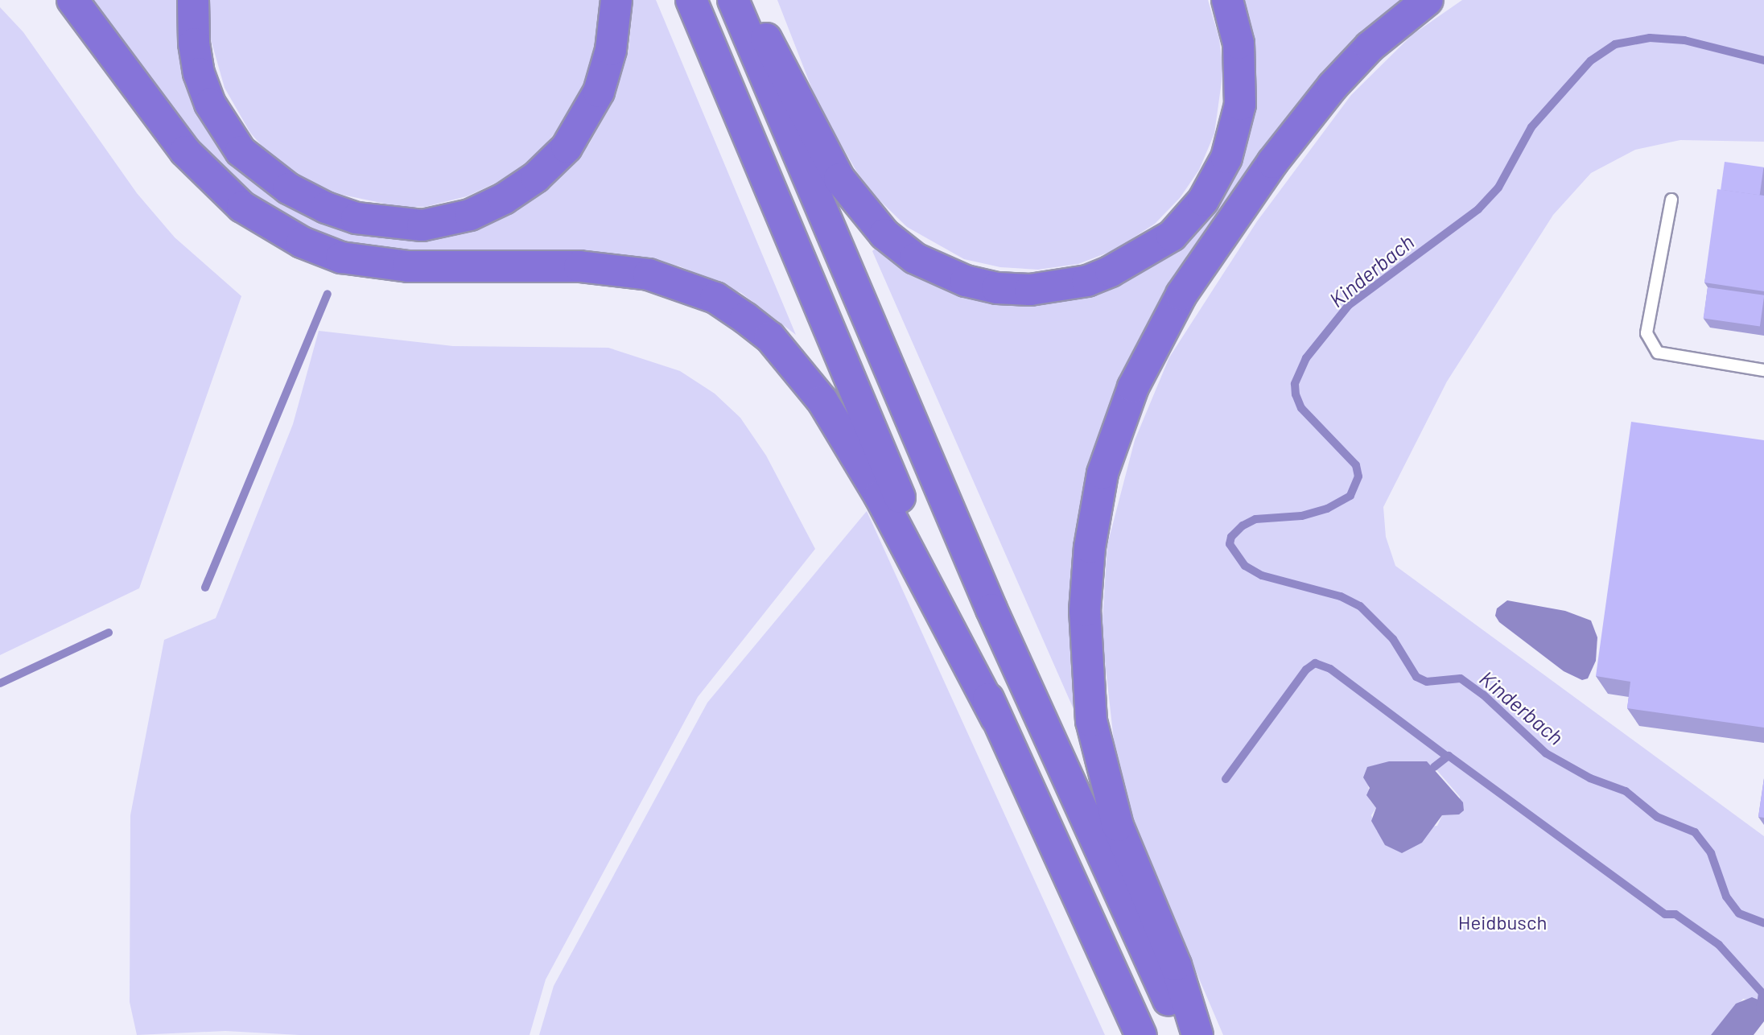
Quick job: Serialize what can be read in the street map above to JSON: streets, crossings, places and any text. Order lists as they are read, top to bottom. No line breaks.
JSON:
{"water":["Kinderbach"],"parks":["Heidbusch"]}
